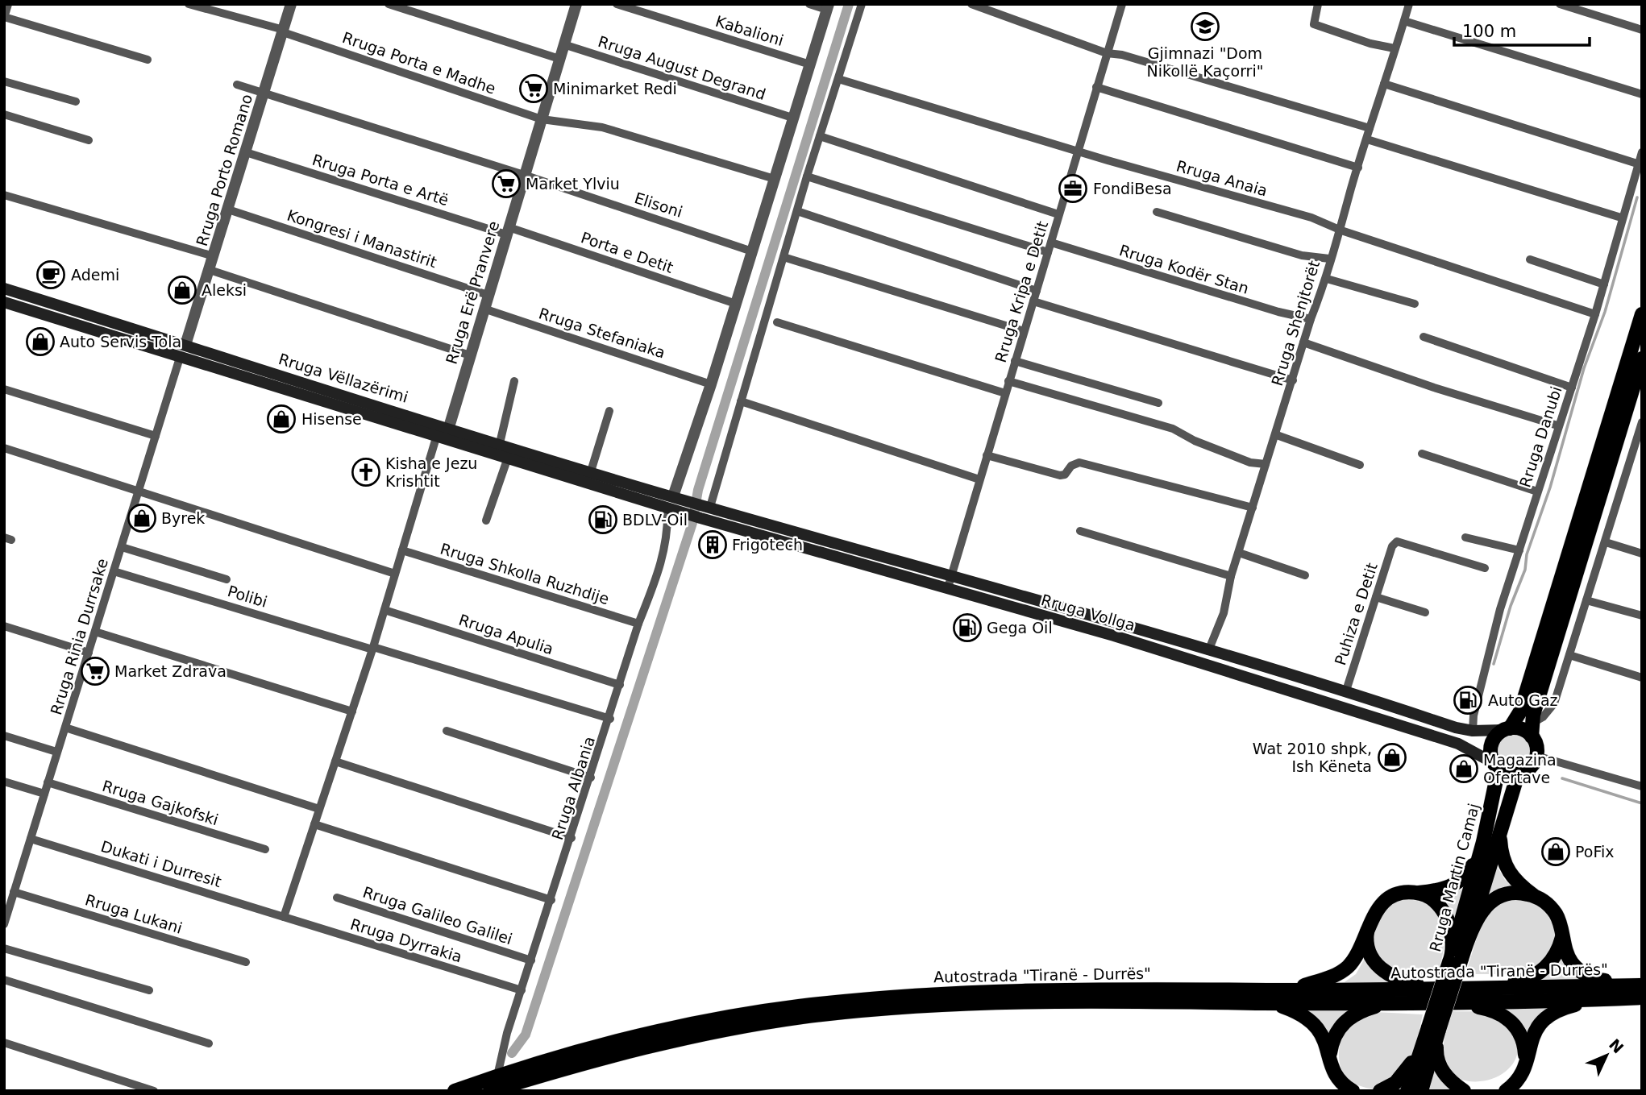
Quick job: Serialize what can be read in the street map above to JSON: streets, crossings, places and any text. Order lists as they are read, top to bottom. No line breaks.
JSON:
{"streets":{"main road":["Rruga Vëllazërimi","Rruga Vollga","Rruga Martin Camaj","Autostrada \"Tiranë - Durrës\""],"street":["Kabalioni","Rruga Porta e Madhe","Rruga August Degrand","Rruga Porto Romano","Rruga Anaia","Rruga Porta e Artë","Elisoni","Kongresi i Manastirit","Porta e Detit","Rruga Kodër Stan","Rruga Kripa e Detit","Rruga Erë Pranvere","Rruga Shenjtorët","Rruga Stefaniaka","Rruga Danubi","Rruga Shkolla Ruzhdije","Polibi","Puhiza e Detit","Rruga Apulia","Rruga Rinia Durrsake","Rruga Albania","Rruga Gajkofski","Dukati i Durresit","Rruga Lukani","Rruga Galileo Galilei","Rruga Dyrrakia"]},"crossings":[["Rruga Porta e Madhe","Rruga Porto Romano"],["Rruga Porta e Madhe","Rruga Erë Pranvere"],["Rruga August Degrand","Rruga Erë Pranvere"],["Rruga Porto Romano","Rruga Porta e Artë"],["Rruga Porto Romano","Kongresi i Manastirit"],["Rruga Porto Romano","Rruga Vëllazërimi"],["Rruga Anaia","Rruga Kripa e Detit"],["Rruga Anaia","Rruga Shenjtorët"],["Rruga Anaia","Rruga Danubi"],["Rruga Porta e Artë","Porta e Detit"],["Rruga Porta e Artë","Rruga Erë Pranvere"],["Elisoni","Rruga Erë Pranvere"],["Kongresi i Manastirit","Rruga Erë Pranvere"],["Porta e Detit","Rruga Erë Pranvere"],["Rruga Kodër Stan","Rruga Kripa e Detit"],["Rruga Kodër Stan","Rruga Shenjtorët"],["Rruga Kripa e Detit","Rruga Vollga"],["Rruga Erë Pranvere","Rruga Stefaniaka"],["Rruga Erë Pranvere","Rruga Vëllazërimi"],["Rruga Shenjtorët","Rruga Vollga"],["Rruga Vëllazërimi","Rruga Vollga"],["Rruga Vëllazërimi","Rruga Rinia Durrsake"],["Rruga Vëllazërimi","Rruga Albania"],["Rruga Danubi","Rruga Vollga"],["Rruga Shkolla Ruzhdije","Rruga Albania"],["Polibi","Rruga Rinia Durrsake"],["Polibi","Rruga Albania"],["Rruga Vollga","Puhiza e Detit"],["Rruga Vollga","Rruga Albania"],["Rruga Vollga","Rruga Martin Camaj"],["Rruga Apulia","Rruga Albania"],["Rruga Rinia Durrsake","Rruga Gajkofski"],["Rruga Rinia Durrsake","Dukati i Durresit"],["Rruga Rinia Durrsake","Rruga Lukani"],["Rruga Albania","Rruga Galileo Galilei"],["Rruga Albania","Rruga Dyrrakia"],["Rruga Albania","Autostrada \"Tiranë - Durrës\""],["Dukati i Durresit","Rruga Dyrrakia"]],"places":{"school or university":["Gjimnazi \"Dom Nikollë Kaçorri\""],"supermarket":["Minimarket Redi","Market Ylviu","Market Zdrava"],"office":["FondiBesa"],"cafe":["Ademi"],"shop":["Aleksi","Auto Servis Tola","Hisense","Byrek","Wat 2010 shpk, Ish Këneta","Magazina Ofertave","PoFix"],"church":["Kisha e Jezu Krishtit"],"fuel station":["BDLV-Oil","Gega Oil","Auto Gaz"],"building":["Frigotech"]},"scale_bar":"100 m","north":"top right"}
